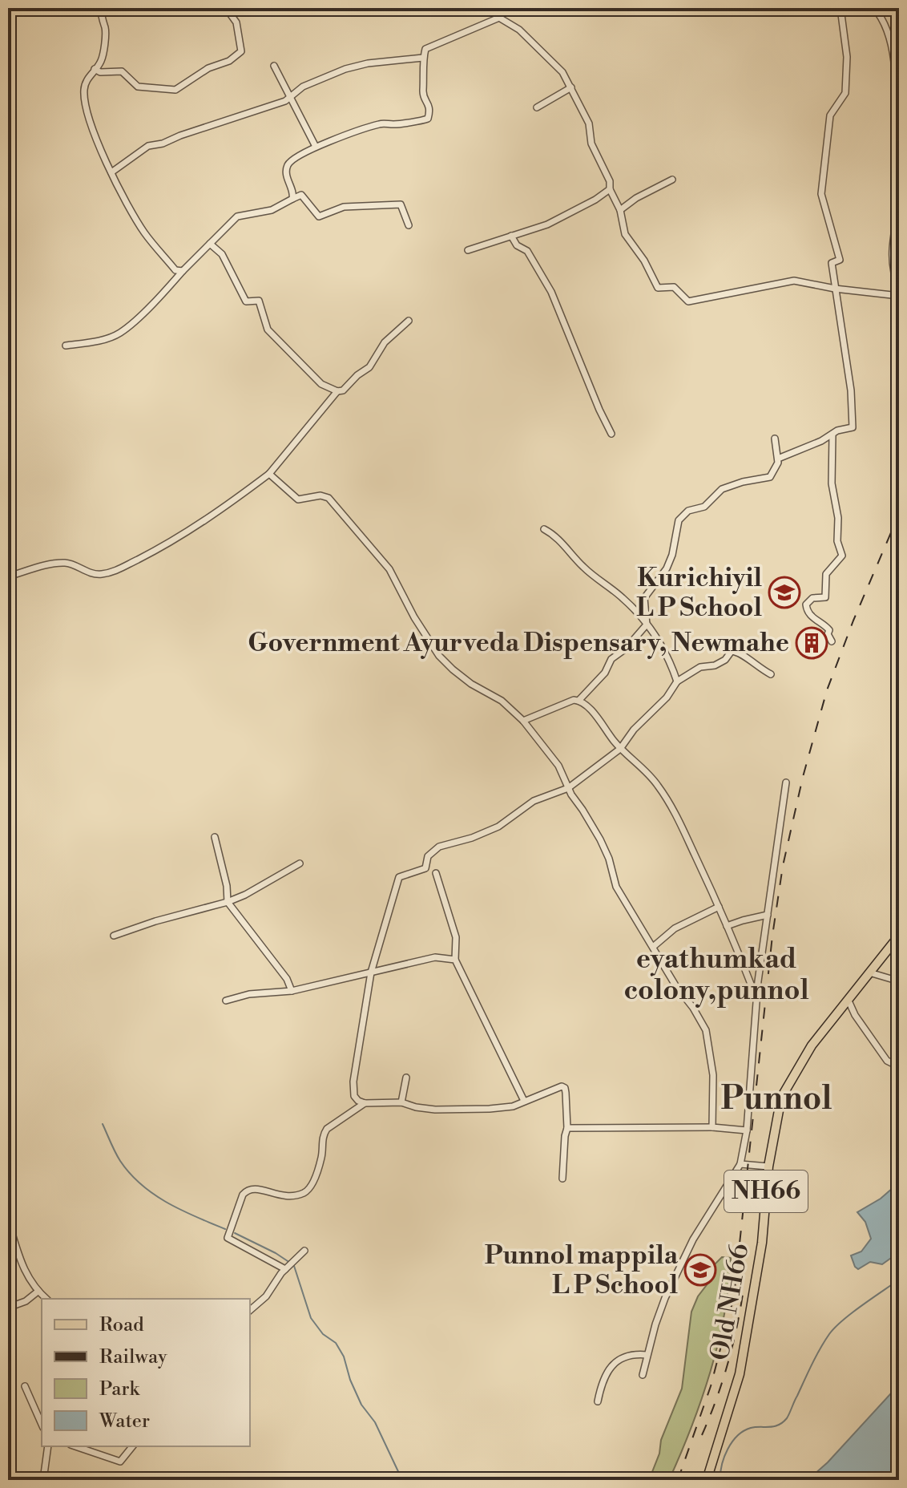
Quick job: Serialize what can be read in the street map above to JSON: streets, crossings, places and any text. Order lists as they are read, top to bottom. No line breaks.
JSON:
{"streets":{"main road":["NH66","Old NH66"]},"districts":["eyathumkad colony,punnol","Punnol"],"places":{"school or university":["Kurichiyil L P School","Punnol mappila L P School"],"building":["Government Ayurveda Dispensary, Newmahe"]},"legend":["Road","Railway","Park","Water"]}
